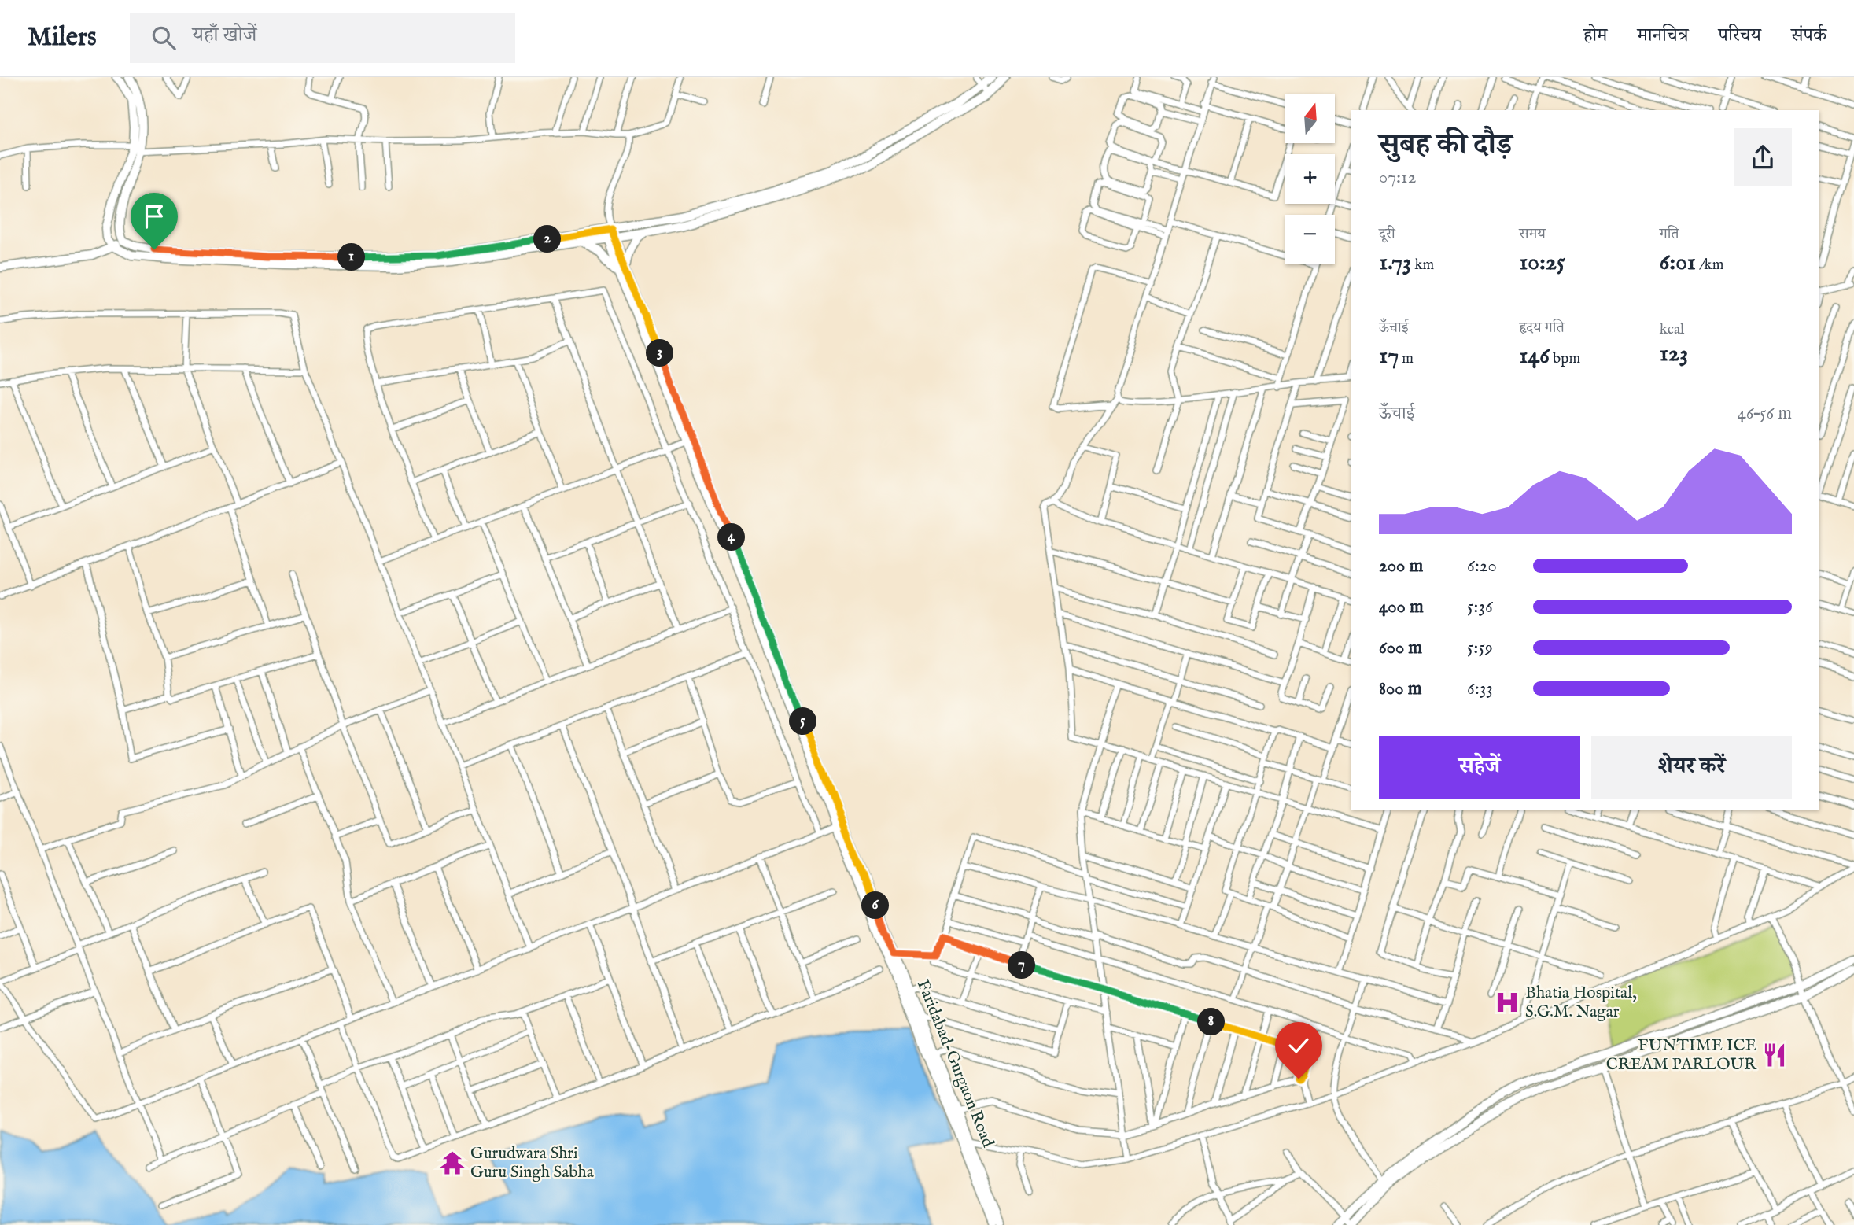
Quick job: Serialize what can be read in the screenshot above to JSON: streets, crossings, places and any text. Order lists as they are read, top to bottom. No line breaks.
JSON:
{"streets":{"main road":["Faridabad-Gurgaon Road"]},"places":{"hospital":["Bhatia Hospital, S.G.M. Nagar"],"restaurant":["FUNTIME ICE CREAM PARLOUR"],"temple":["Gurudwara Shri Guru Singh Sabha"]},"north":"top","page":{"header":"Milers","search":"यहाँ खोजें","nav":["होम","मानचित्र","परिचय","संपर्क"],"map_buttons":["+","−"],"heading":["सुबह की दौड़","07:12"],"stats":[["दूरी","1.73 km"],["समय","10:25"],["गति","6:01 /km"],["ऊँचाई","17 m"],["हृदय गति","146 bpm"],["kcal","123"]],"pins":["2","1","3","4","5","6","7","8"],"chart":["ऊँचाई","46–56 m"],"list":[{"name":"200 m","note":"6:20"},{"name":"400 m","note":"5:36"},{"name":"600 m","note":"5:59"},{"name":"800 m","note":"6:33"}],"buttons":["सहेजें","शेयर करें"]}}
